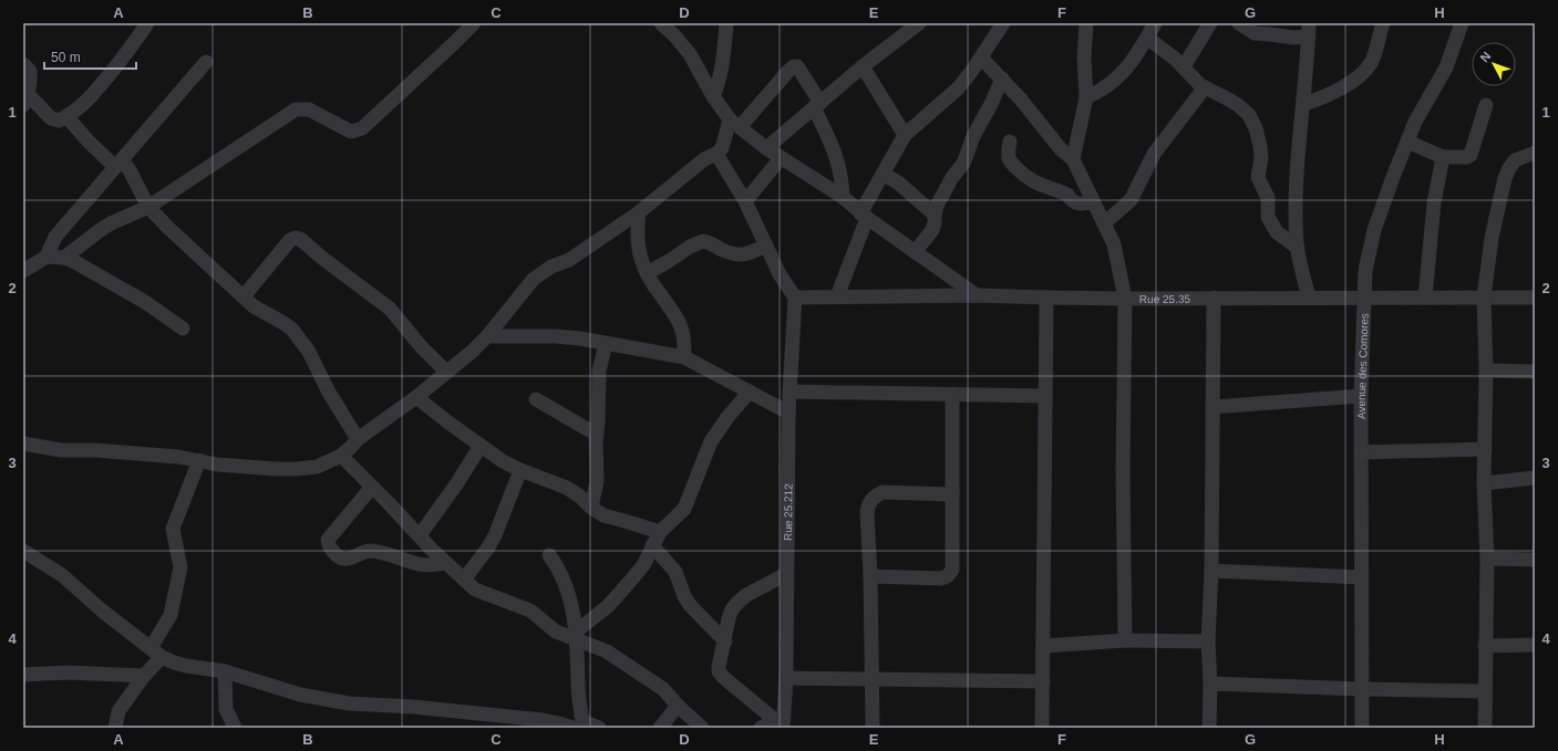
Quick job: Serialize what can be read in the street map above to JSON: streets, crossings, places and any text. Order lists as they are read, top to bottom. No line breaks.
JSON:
{"streets":{"street":["Rue 25.35","Avenue des Comores","Rue 25.212"]},"crossings":[["Rue 25.35","Avenue des Comores"],["Rue 25.35","Rue 25.212"]],"scale_bar":"50 m","north":"top left","grid":{"columns":["A","B","C","D","E","F","G","H"],"rows":["1","2","3","4"]}}
